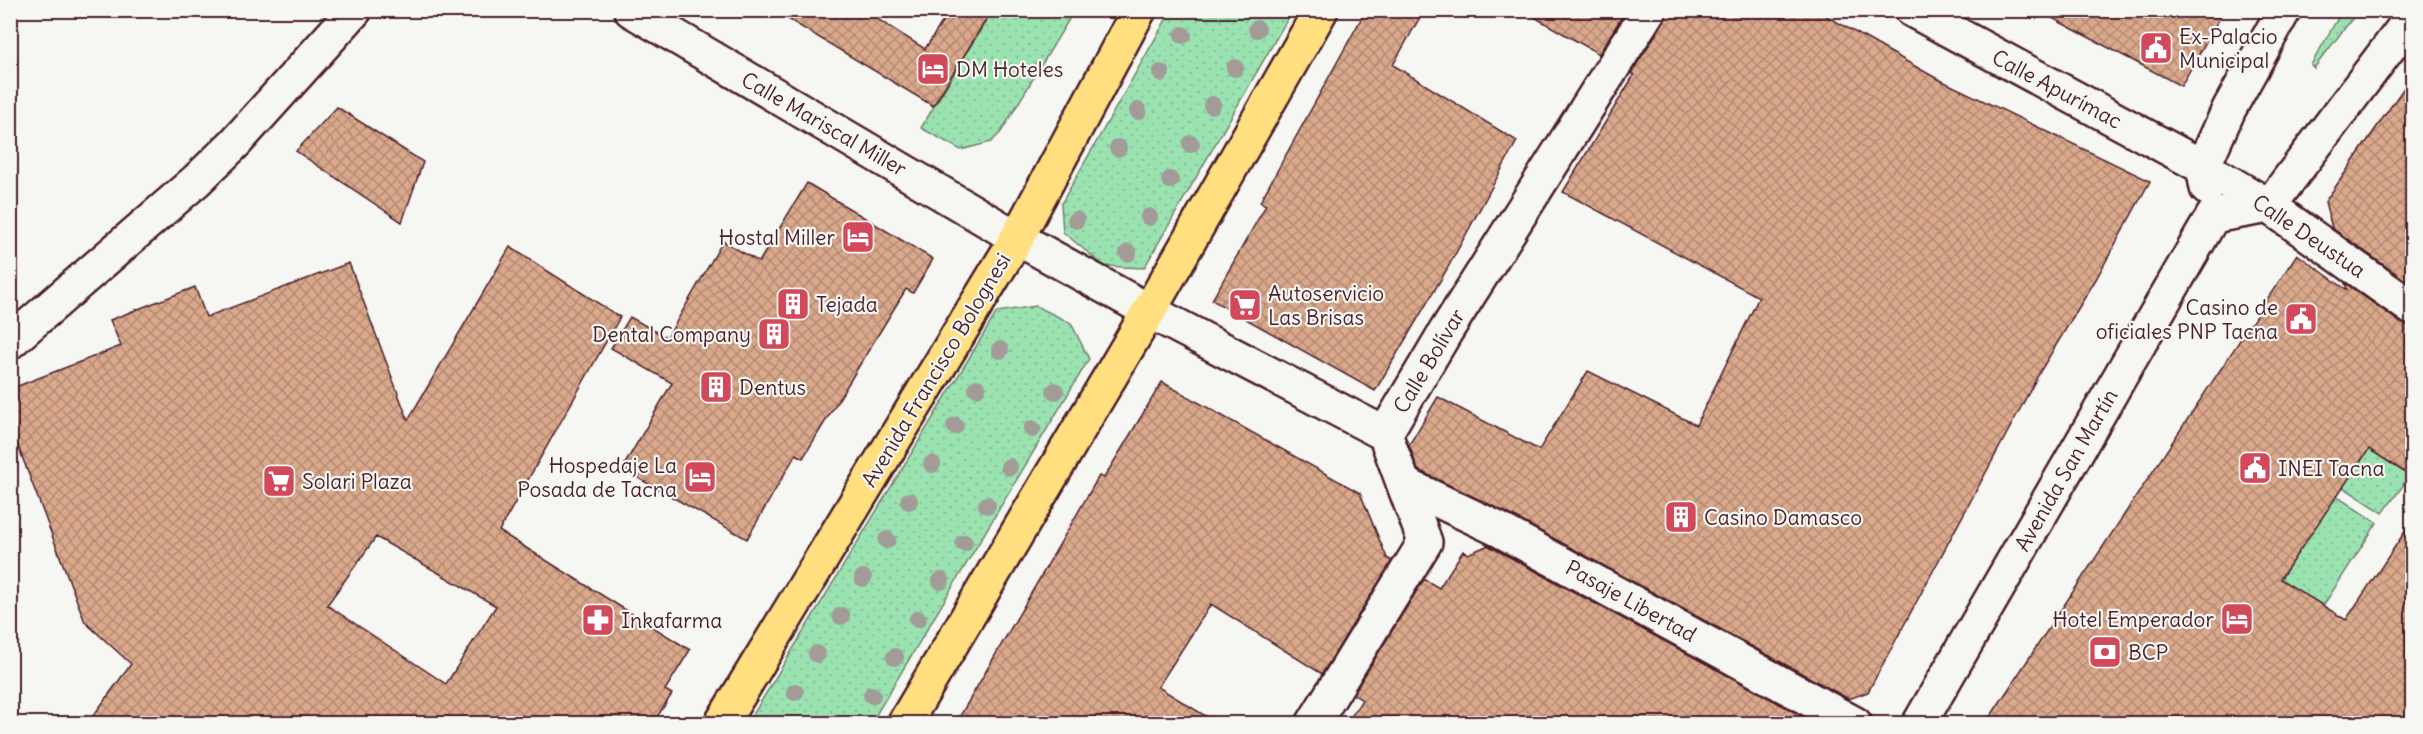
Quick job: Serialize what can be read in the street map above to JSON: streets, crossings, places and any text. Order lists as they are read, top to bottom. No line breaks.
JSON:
{"streets":{"main road":["Avenida Francisco Bolognesi"],"street":["Calle Apurímac","Calle Mariscal Miller","Calle Deustua","Calle Bolívar","Avenida San Martín","Pasaje Libertad"]},"crossings":[["Calle Apurímac","Calle Deustua"],["Calle Mariscal Miller","Avenida Francisco Bolognesi"],["Calle Bolívar","Pasaje Libertad"]],"places":{"public building":["Ex-Palacio Municipal","Casino de oficiales PNP Tacna","INEI Tacna"],"hotel":["DM Hoteles","Hostal Miller","Hospedaje La Posada de Tacna","Hotel Emperador"],"building":["Tejada","Dental Company","Dentus","Casino Damasco"],"supermarket":["Autoservicio Las Brisas","Solari Plaza"],"pharmacy":["Inkafarma"],"bank":["BCP"]}}
